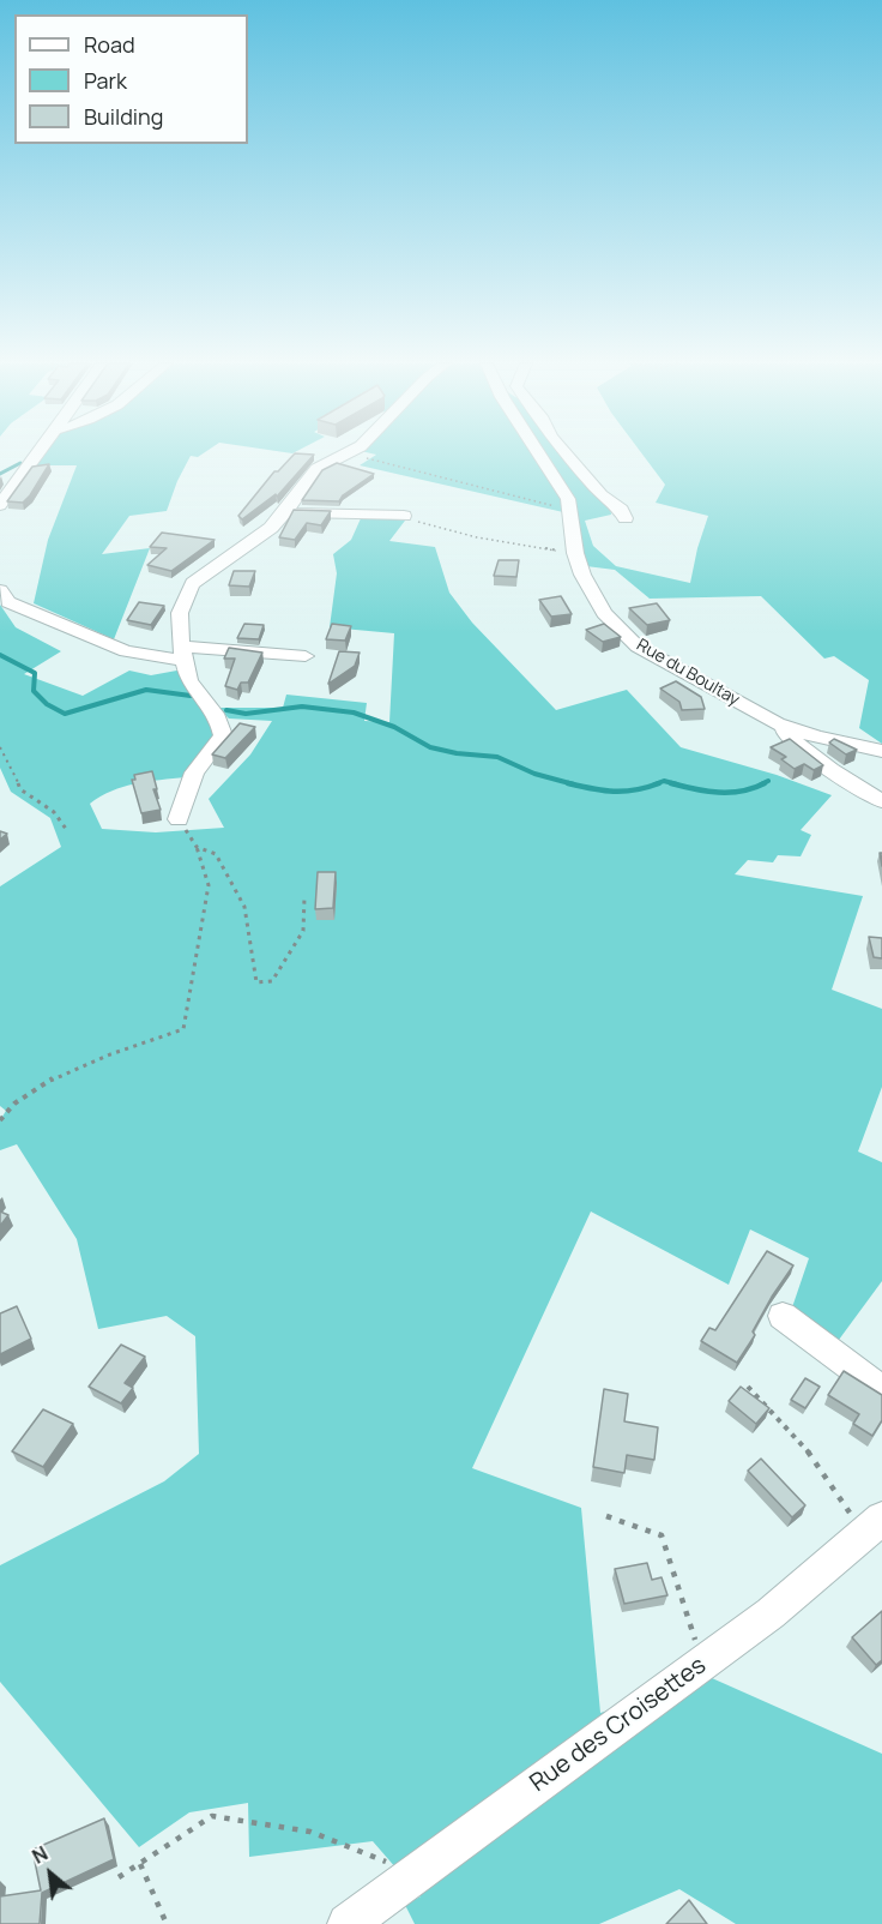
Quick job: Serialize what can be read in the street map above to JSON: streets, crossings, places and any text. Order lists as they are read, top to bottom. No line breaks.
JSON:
{"streets":{"street":["Rue du Boultay","Rue des Croisettes"]},"legend":["Road","Park","Building"],"north":"top left"}
